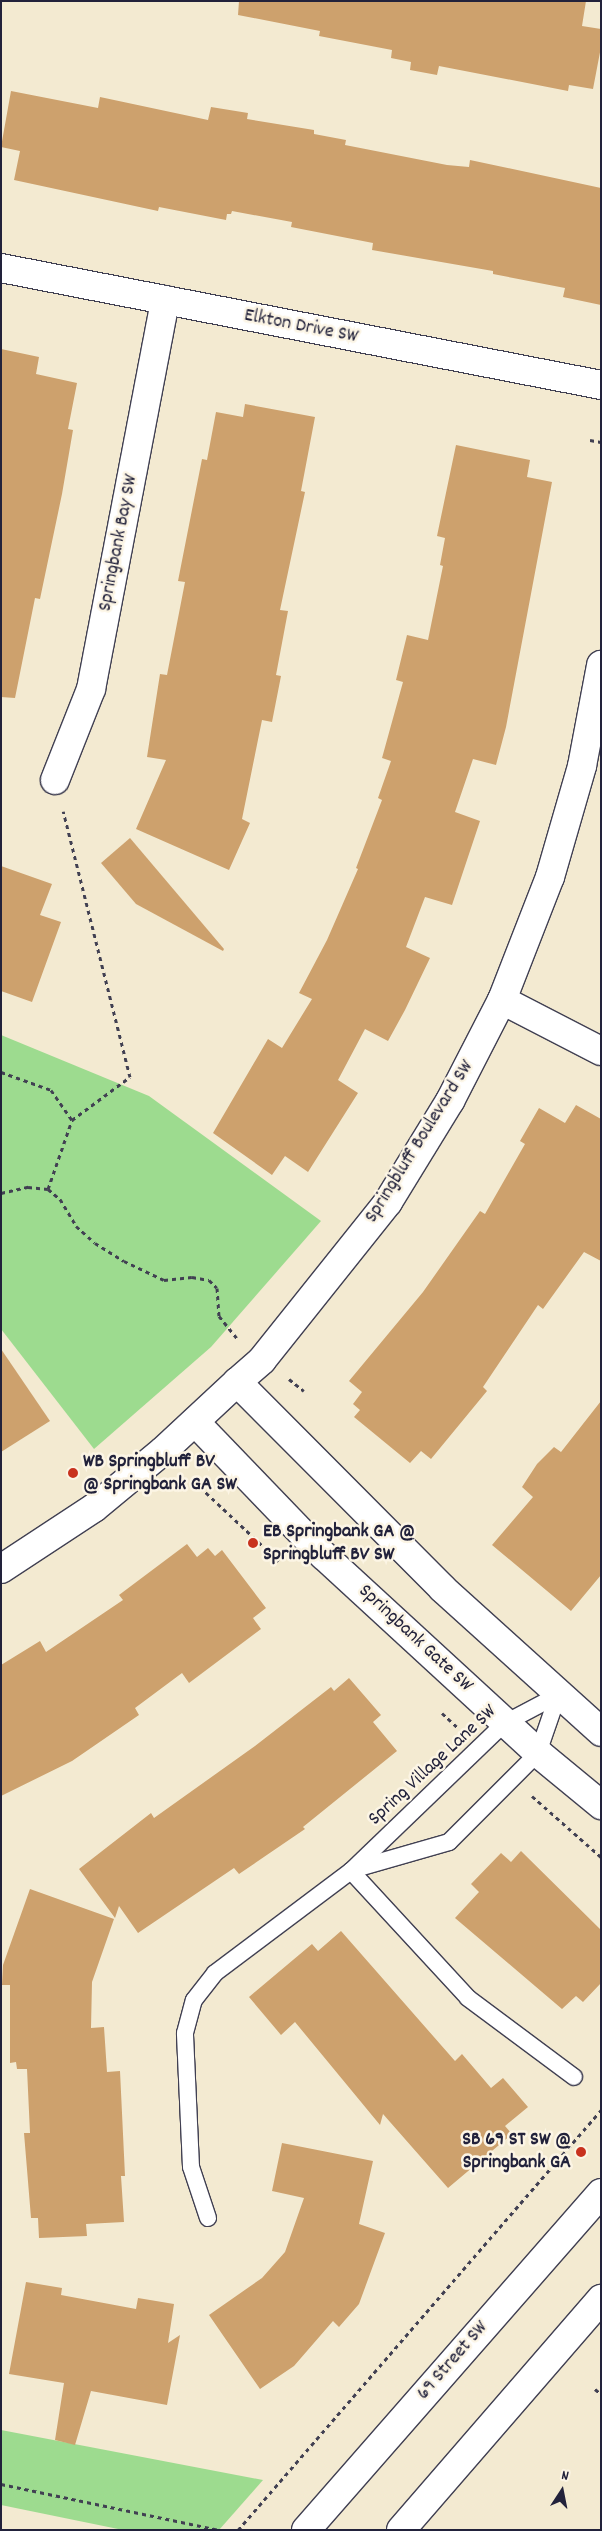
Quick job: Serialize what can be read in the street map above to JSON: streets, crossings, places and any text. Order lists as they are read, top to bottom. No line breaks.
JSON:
{"streets":{"street":["Elkton Drive SW","Springbank Bay SW","Springbluff Boulevard SW","Springbank Gate SW","69 Street SW"],"lane":["Spring Village Lane SW"]},"crossings":[["Elkton Drive SW","Springbank Bay SW"],["Springbluff Boulevard SW","Springbank Gate SW"],["Springbank Gate SW","Spring Village Lane SW"]],"places":["WB Springbluff BV @ Springbank GA SW","EB Springbank GA @ Springbluff BV SW","SB 69 ST SW @ Springbank GA"],"north":"top"}
